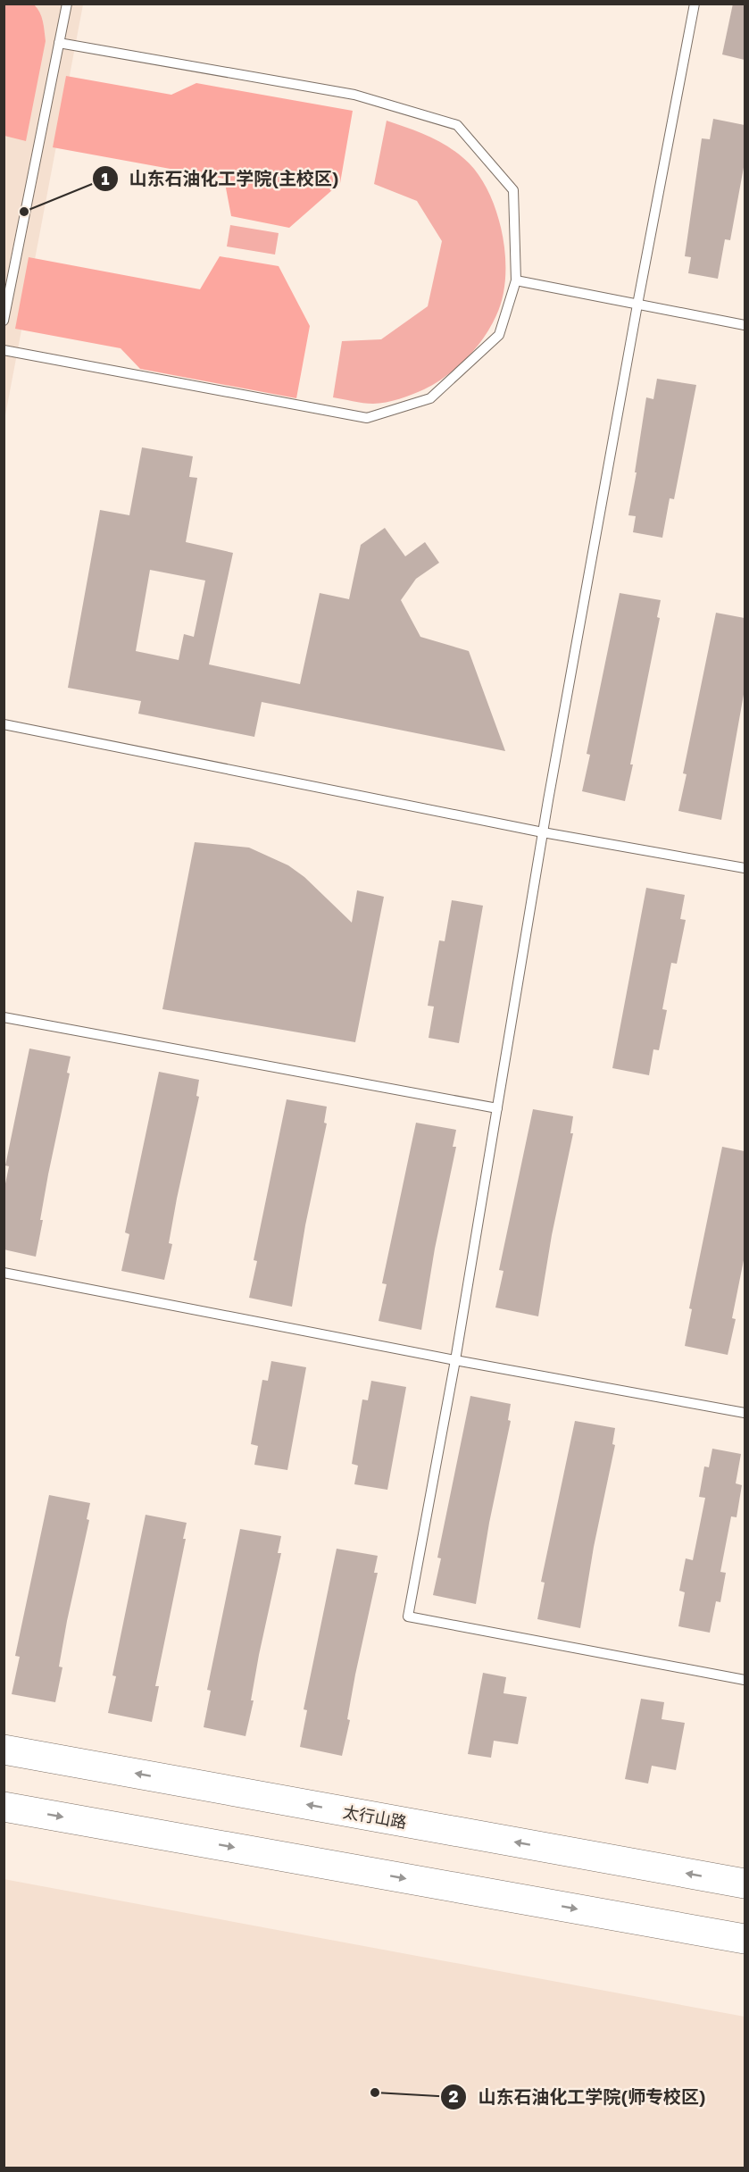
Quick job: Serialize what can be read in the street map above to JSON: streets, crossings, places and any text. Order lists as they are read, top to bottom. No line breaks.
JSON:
{"streets":{"main road":["太行山路"]},"places":["山东石油化工学院(主校区)","山东石油化工学院(师专校区)"]}
